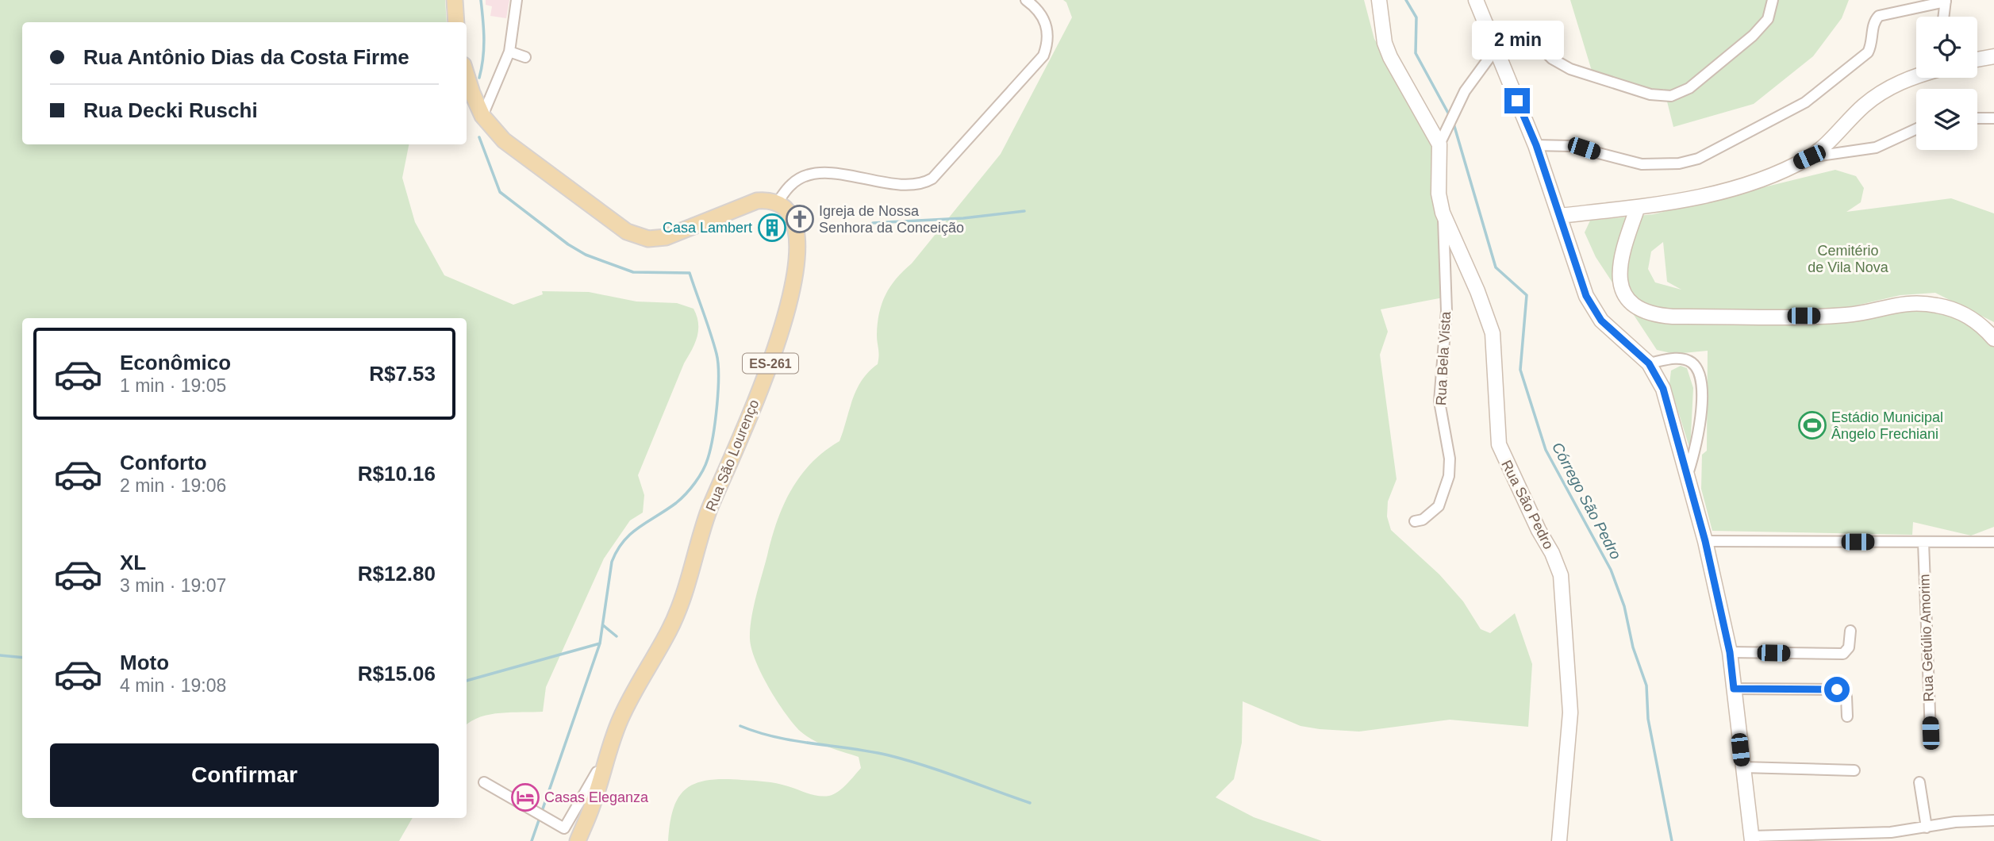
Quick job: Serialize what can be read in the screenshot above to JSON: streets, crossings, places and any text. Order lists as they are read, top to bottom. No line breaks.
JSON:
{"streets":{"main road":["ES-261","Rua São Lourenço"],"street":["Rua Bela Vista","Rua São Pedro","Rua Getúlio Amorim"]},"crossings":[["Rua Bela Vista","Rua São Pedro"]],"water":["Córrego São Pedro"],"parks":["Cemitério de Vila Nova"],"places":{"church":["Igreja de Nossa Senhora da Conceição"],"building":["Casa Lambert"],"sports":["Estádio Municipal Ângelo Frechiani"],"hotel":["Casas Eleganza"]},"page":{"bubble":"2 min","banner":["Rua Antônio Dias da Costa Firme","Rua Decki Ruschi"],"list":[{"name":"Econômico","note":"1 min · 19:05","value":"R$7.53"},{"name":"Conforto","note":"2 min · 19:06","value":"R$10.16"},{"name":"XL","note":"3 min · 19:07","value":"R$12.80"},{"name":"Moto","note":"4 min · 19:08","value":"R$15.06"}],"buttons":"Confirmar"}}
